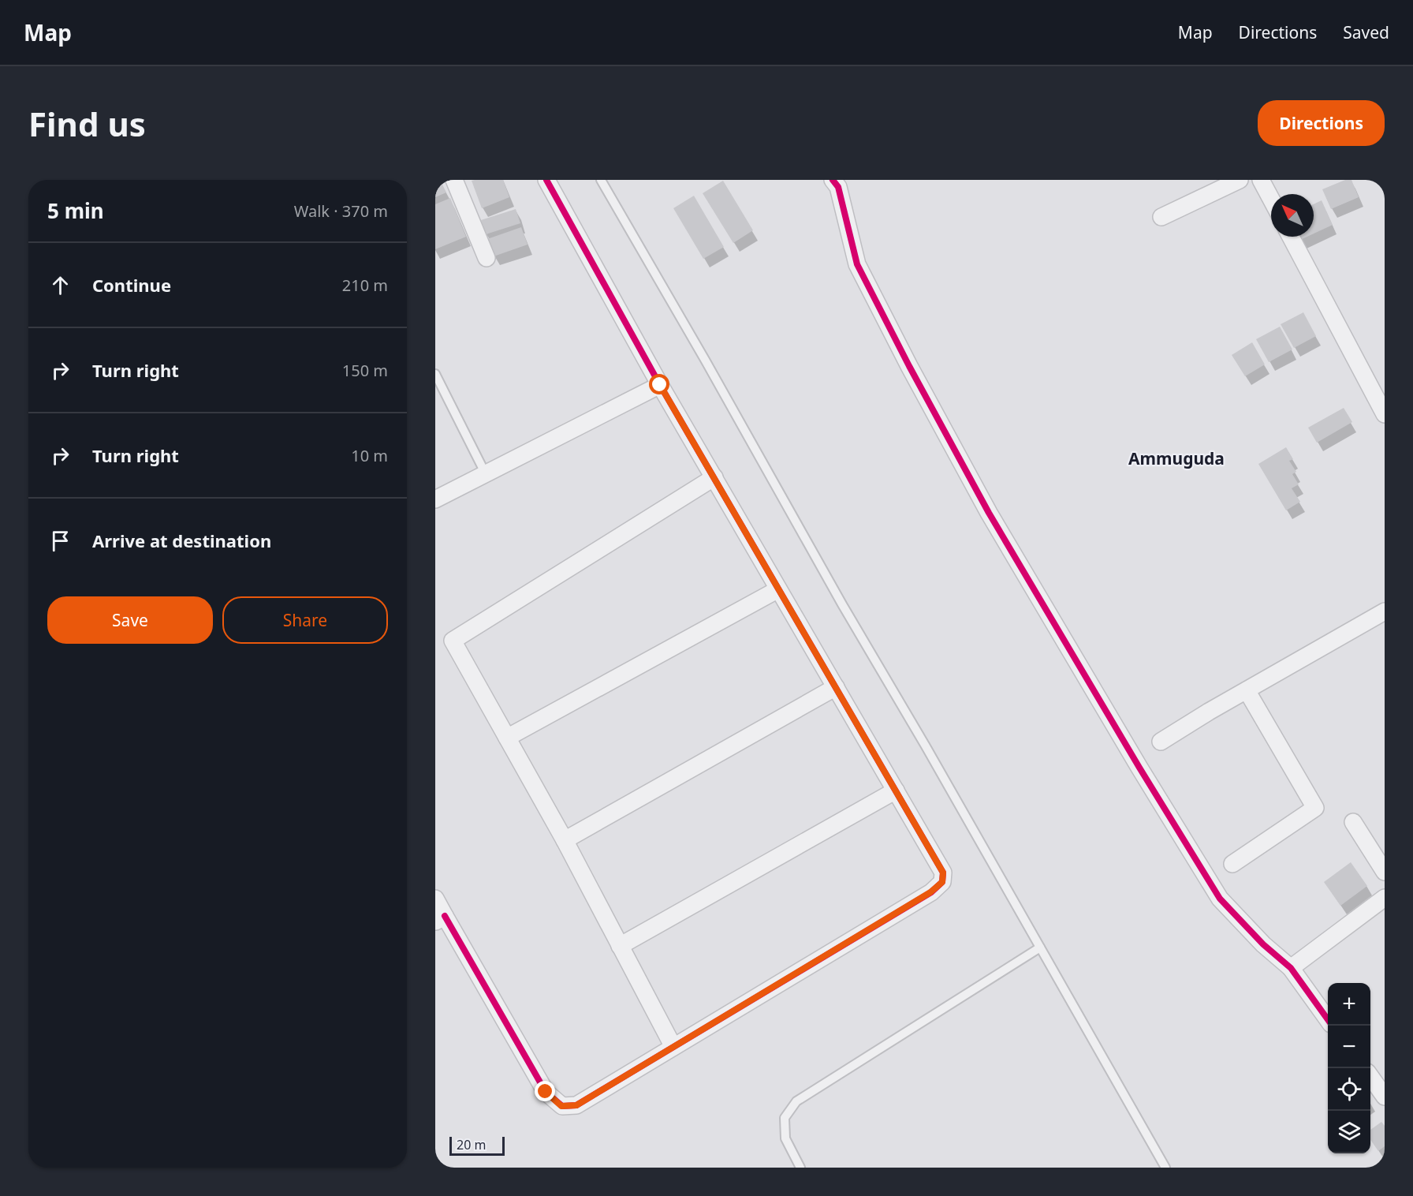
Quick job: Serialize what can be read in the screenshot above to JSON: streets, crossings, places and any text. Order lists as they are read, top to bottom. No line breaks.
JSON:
{"districts":["Ammuguda"],"scale_bar":"20 m","north":"top left","page":{"header":"Map","nav":["Map","Directions","Saved"],"buttons":["Directions",["Save","Share"]],"title":"Find us","heading":["5 min","Walk · 370 m"],"list":[["Continue","210 m"],["Turn right","150 m"],["Turn right","10 m"],"Arrive at destination"],"map_buttons":["+","−"],"scale":"20 m"}}
